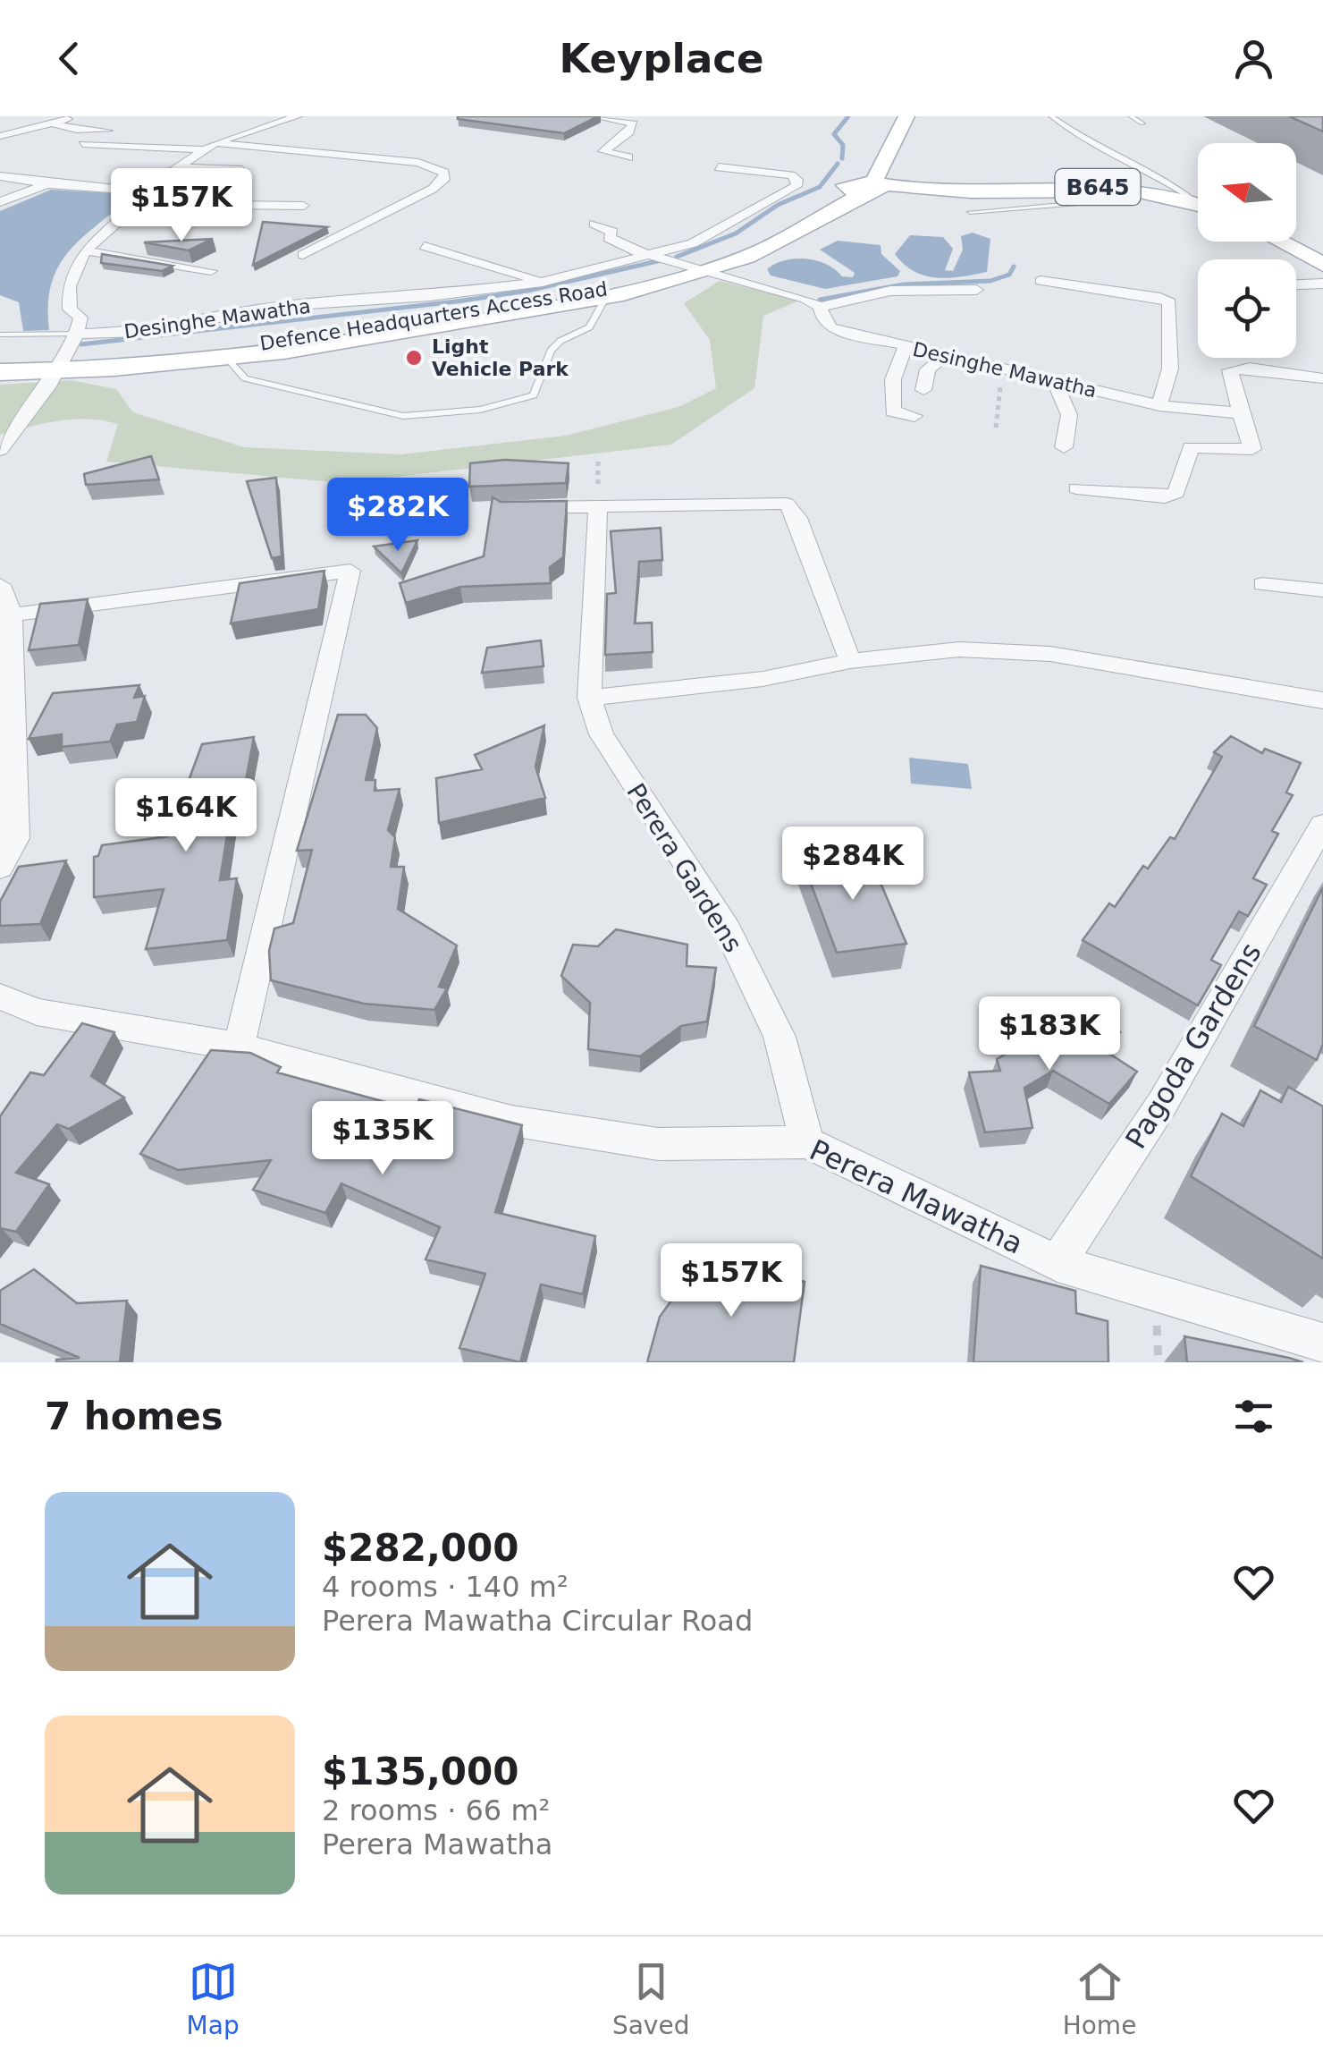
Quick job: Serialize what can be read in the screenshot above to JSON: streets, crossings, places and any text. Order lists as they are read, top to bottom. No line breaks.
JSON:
{"streets":{"main road":["B645","Defence Headquarters Access Road"],"street":["Desinghe Mawatha","Perera Gardens","Pagoda Gardens","Perera Mawatha"]},"crossings":[["B645","Defence Headquarters Access Road"],["Defence Headquarters Access Road","Desinghe Mawatha"],["Perera Gardens","Perera Mawatha"],["Pagoda Gardens","Perera Mawatha"]],"places":["Light Vehicle Park"],"north":"left","page":{"header":"Keyplace","price":["$157K","$282K","$164K","$284K","$183K","$135K","$157K"],"heading":"7 homes","list":[{"name":"$282,000","note":"4 rooms · 140 m² · Perera Mawatha Circular Road"},{"name":"$135,000","note":"2 rooms · 66 m² · Perera Mawatha"}],"tabs":["Map","Saved","Home"]}}
